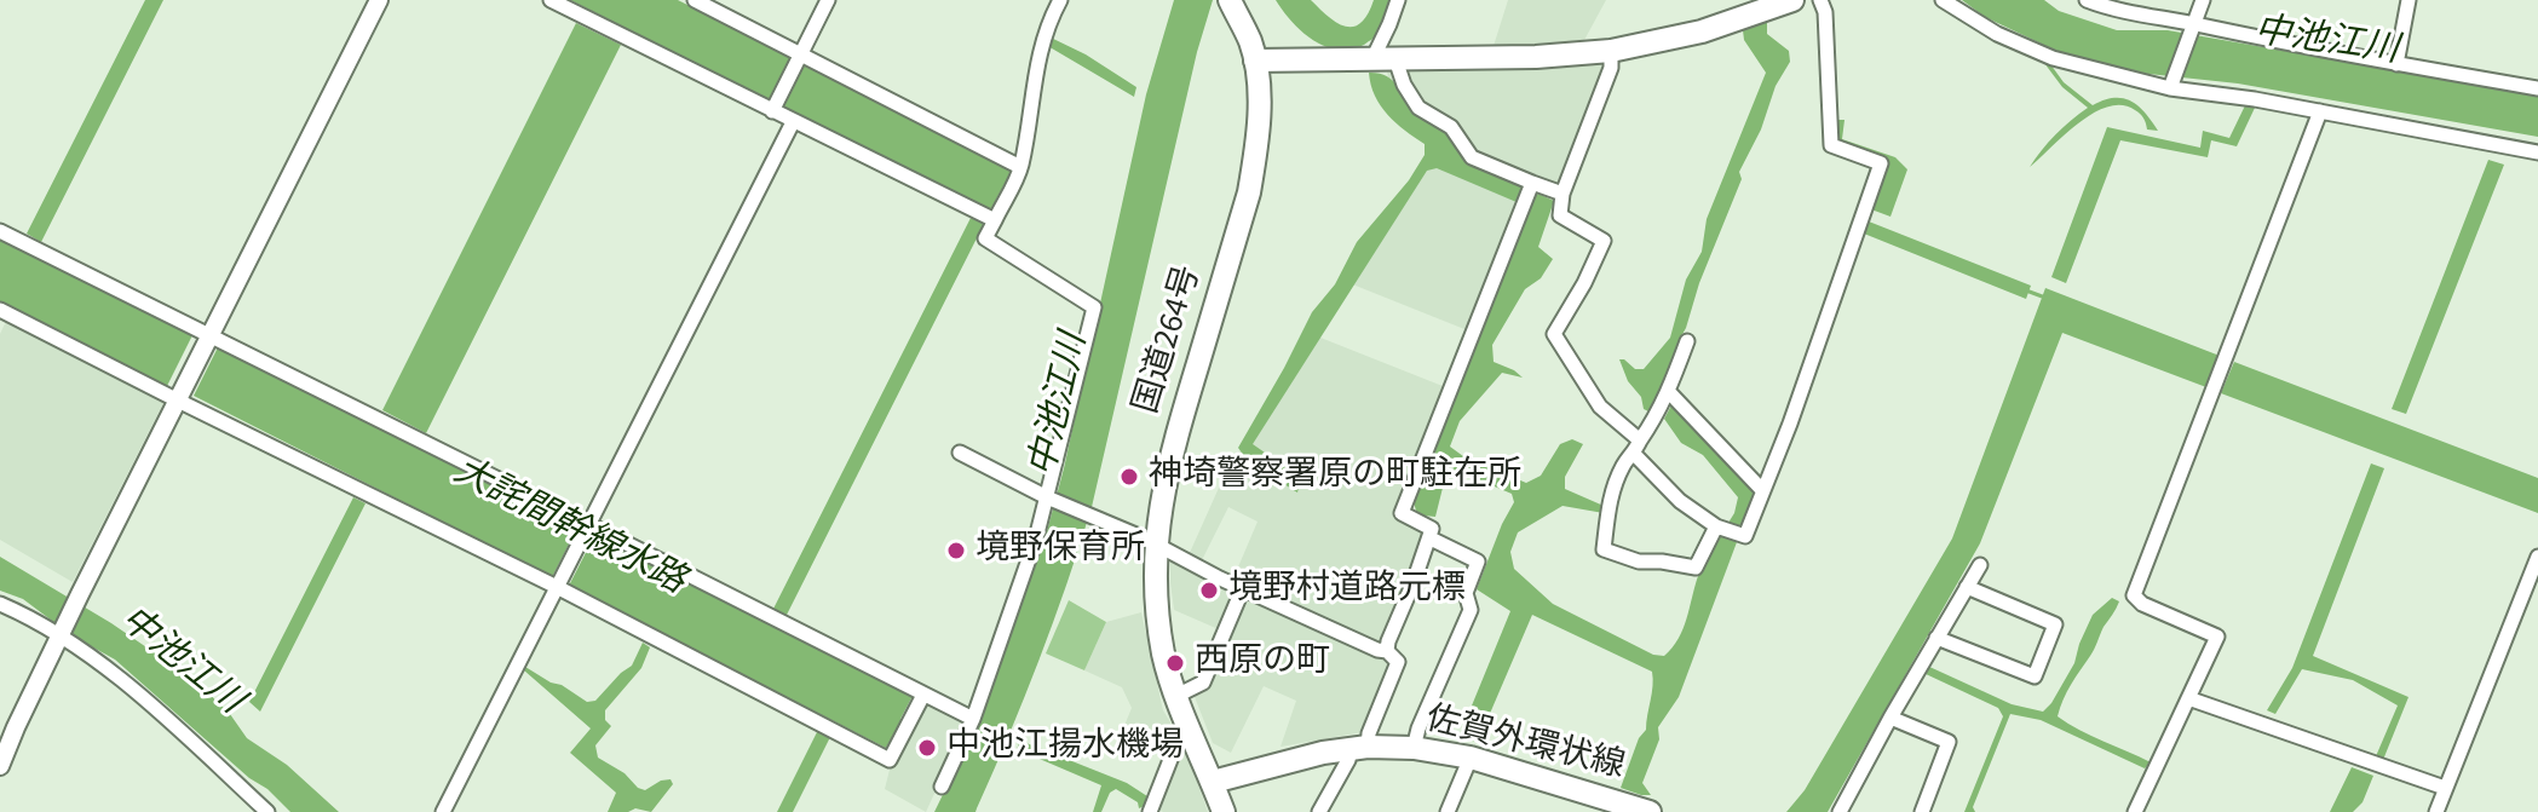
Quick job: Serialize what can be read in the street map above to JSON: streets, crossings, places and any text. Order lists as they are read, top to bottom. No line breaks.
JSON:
{"streets":{"main road":["国道264号","佐賀外環状線"]},"crossings":[["国道264号","佐賀外環状線"]],"water":["中池江川","大詫間幹線水路"],"places":["神埼警察署原の町駐在所","境野保育所","境野村道路元標","西原の町","中池江揚水機場"]}
